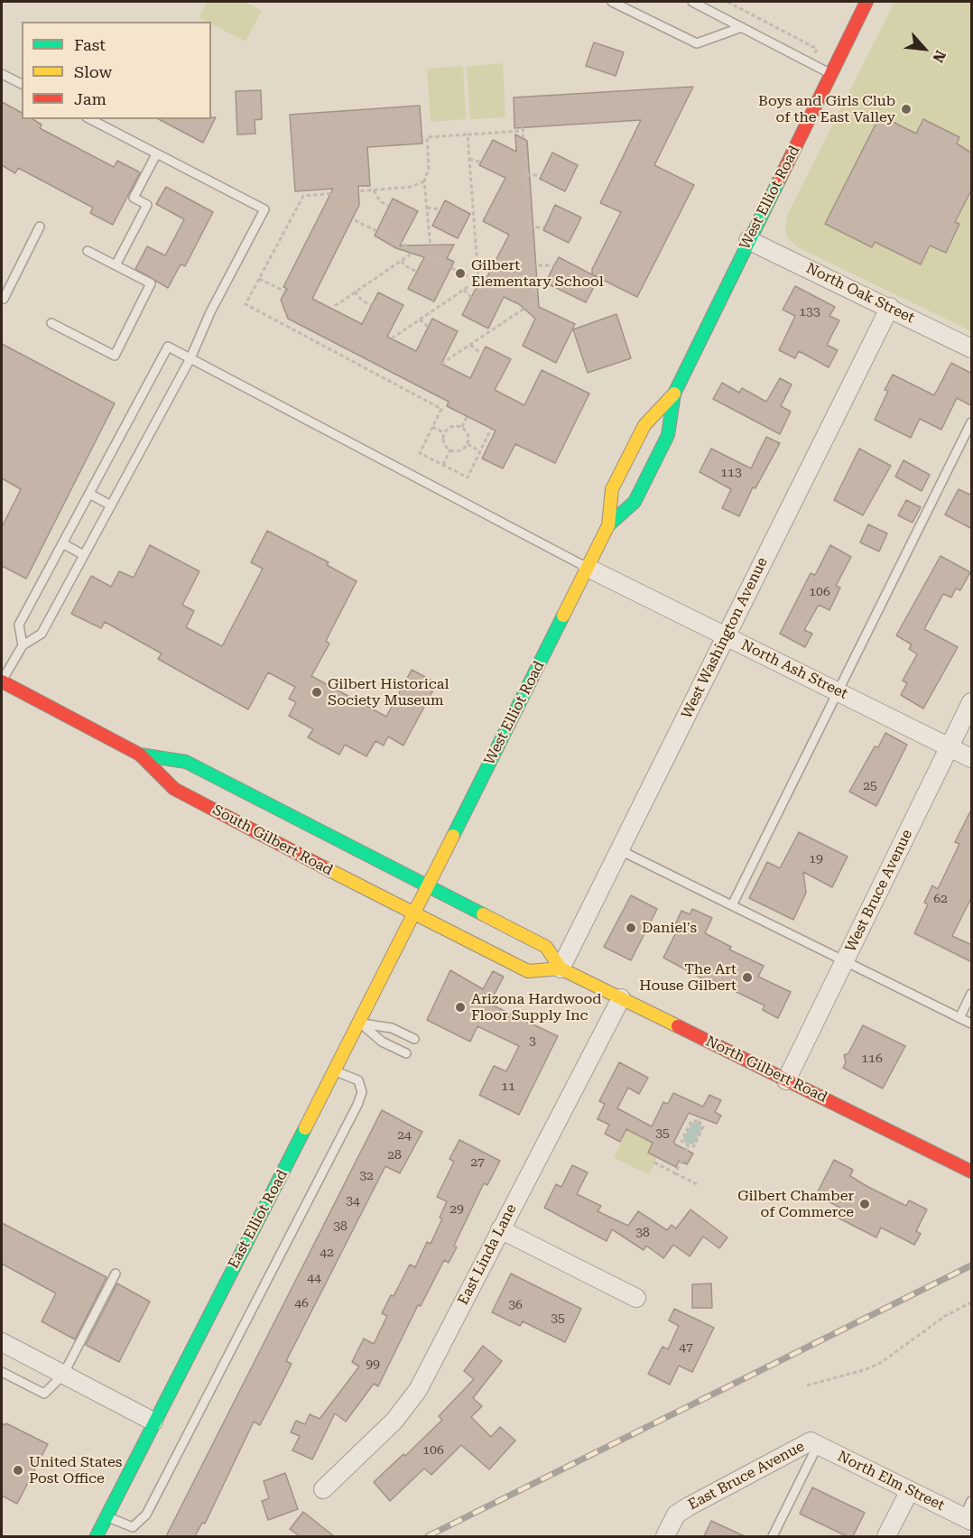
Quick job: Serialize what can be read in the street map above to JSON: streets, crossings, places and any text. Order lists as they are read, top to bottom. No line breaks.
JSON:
{"streets":{"main road":["West Elliot Road","South Gilbert Road","North Gilbert Road","East Elliot Road"],"street":["North Oak Street","West Washington Avenue","North Ash Street","West Bruce Avenue","East Linda Lane","East Bruce Avenue","North Elm Street"]},"crossings":[["West Elliot Road","North Oak Street"],["West Elliot Road","North Ash Street"],["West Elliot Road","South Gilbert Road"],["West Elliot Road","North Gilbert Road"],["West Elliot Road","East Elliot Road"],["North Oak Street","West Washington Avenue"],["West Washington Avenue","North Ash Street"],["West Washington Avenue","North Gilbert Road"],["North Ash Street","West Bruce Avenue"],["South Gilbert Road","North Gilbert Road"],["South Gilbert Road","East Elliot Road"],["West Bruce Avenue","North Gilbert Road"],["North Gilbert Road","East Linda Lane"],["East Bruce Avenue","North Elm Street"]],"places":["Boys and Girls Club of the East Valley","Gilbert Elementary School","Gilbert Historical Society Museum","Daniel's","The Art House Gilbert","Arizona Hardwood Floor Supply Inc","Gilbert Chamber of Commerce","United States Post Office"],"house_numbers":["133","113","106","25","19","62","3","116","11","35","24","28","27","32","34","29","38","38","42","44","46","36","35","47","99","106"],"legend":["Fast","Slow","Jam"],"north":"bottom right"}
